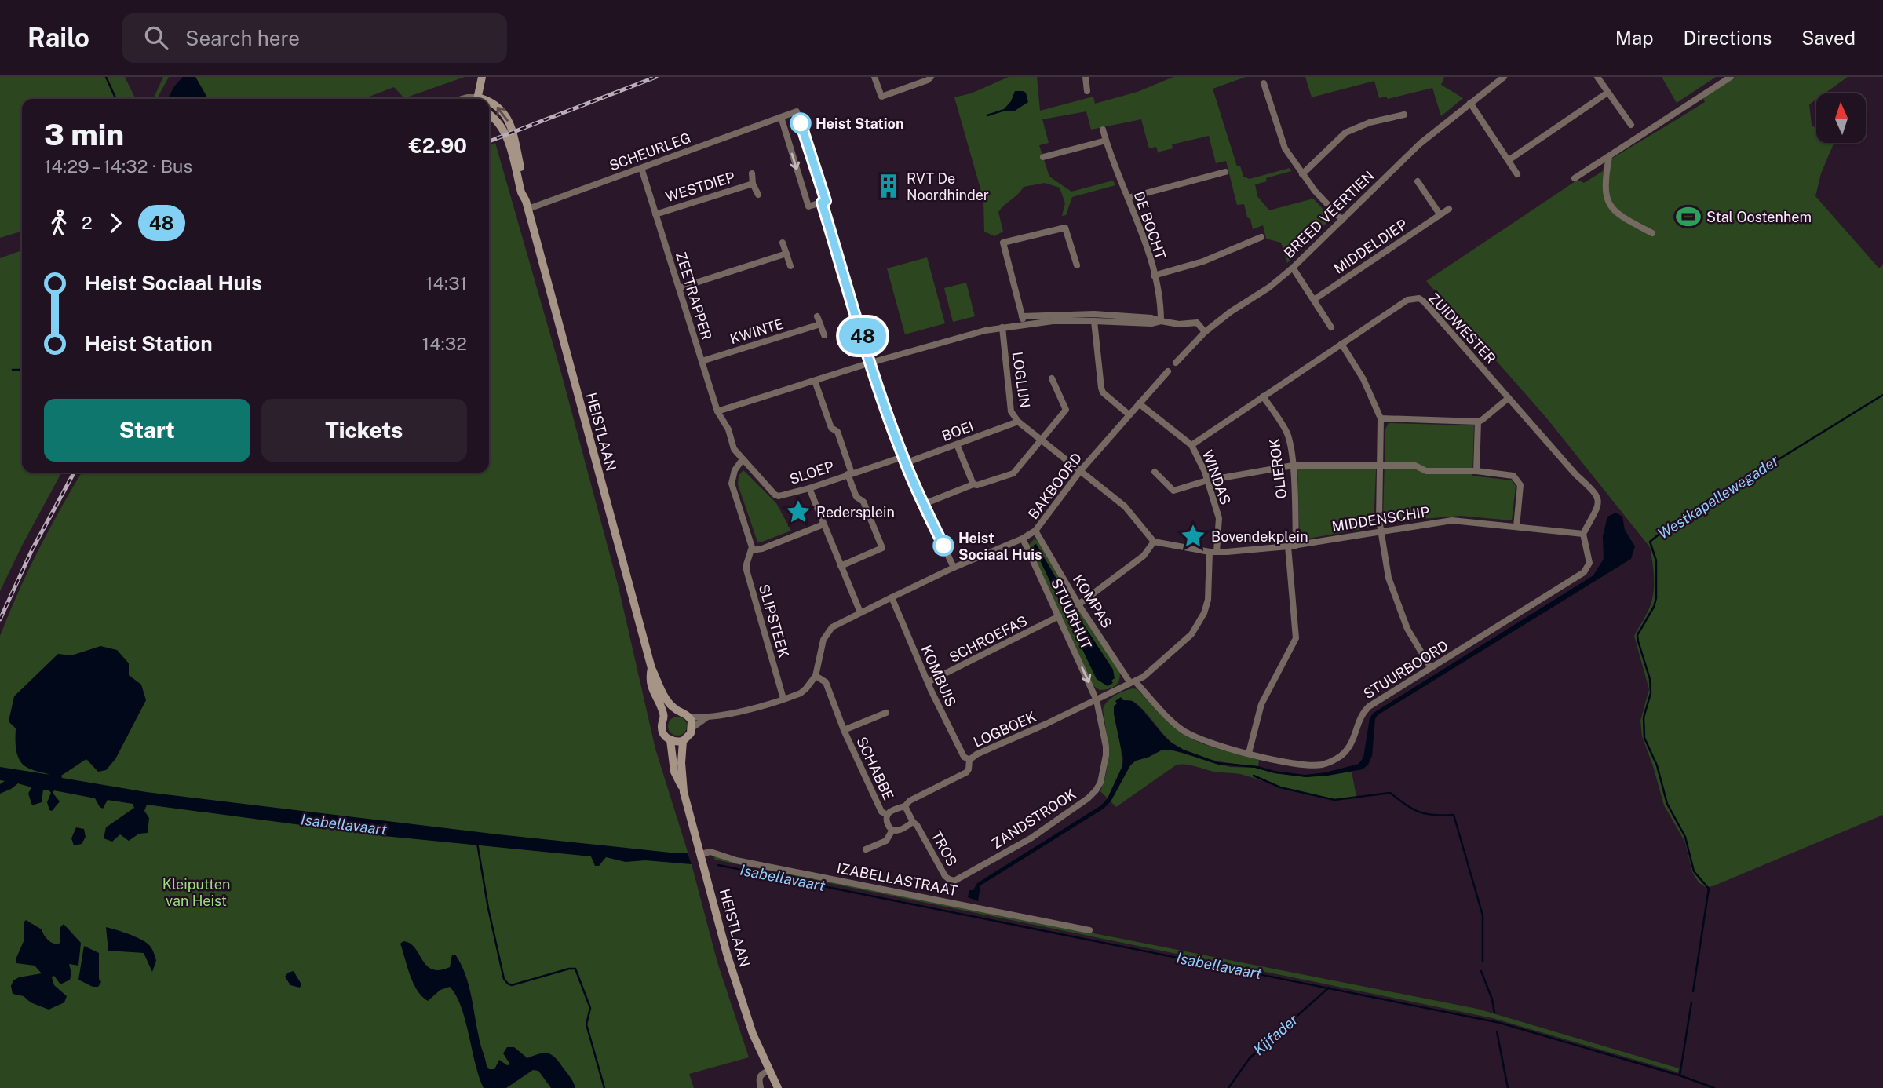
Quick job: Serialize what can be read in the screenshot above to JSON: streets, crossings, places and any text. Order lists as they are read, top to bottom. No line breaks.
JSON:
{"streets":{"main road":["HEISTLAAN"],"street":["SCHEURLEG","WESTDIEP","BREED VEERTIEN","DE BOCHT","MIDDELDIEP","ZEETRAPPER","ZUIDWESTER","KWINTE","LOGLIJN","BOEI","OLIEROK","SLOEP","WINDAS","BAKBOORD","MIDDENSCHIP","KOMPAS","STUURHUT","SLIPSTEEK","SCHROEFAS","STUURBOORD","KOMBUIS","LOGBOEK","SCHABBE","ZANDSTROOK","TROS","IZABELLASTRAAT"]},"crossings":[["SCHEURLEG","ZEETRAPPER"],["SCHEURLEG","HEISTLAAN"],["WESTDIEP","ZEETRAPPER"],["ZEETRAPPER","KWINTE"],["ZEETRAPPER","SLOEP"],["ZUIDWESTER","OLIEROK"],["ZUIDWESTER","WINDAS"],["ZUIDWESTER","MIDDENSCHIP"],["ZUIDWESTER","STUURBOORD"],["LOGLIJN","BOEI"],["LOGLIJN","BAKBOORD"],["BOEI","SLOEP"],["HEISTLAAN","IZABELLASTRAAT"],["OLIEROK","MIDDENSCHIP"],["SLOEP","SLIPSTEEK"],["WINDAS","BAKBOORD"],["WINDAS","MIDDENSCHIP"],["WINDAS","KOMPAS"],["WINDAS","STUURBOORD"],["WINDAS","LOGBOEK"],["BAKBOORD","KOMPAS"],["BAKBOORD","STUURHUT"],["BAKBOORD","KOMBUIS"],["BAKBOORD","SCHABBE"],["MIDDENSCHIP","STUURBOORD"],["KOMPAS","STUURBOORD"],["KOMPAS","LOGBOEK"],["STUURHUT","SCHROEFAS"],["STUURHUT","LOGBOEK"],["STUURHUT","ZANDSTROOK"],["SCHROEFAS","KOMBUIS"],["STUURBOORD","LOGBOEK"],["KOMBUIS","LOGBOEK"],["LOGBOEK","SCHABBE"],["LOGBOEK","ZANDSTROOK"],["LOGBOEK","TROS"],["ZANDSTROOK","TROS"]],"one_way":["STUURHUT"],"water":["Westkapellewegader","Isabellavaart","Kijfader"],"parks":["Kleiputten van Heist"],"places":{"other":["Heist Station","Heist Sociaal Huis"],"building":["RVT De Noordhinder"],"sports":["Stal Oostenhem"],"place":["Redersplein","Bovendekplein"]},"lines":["bus line 48"],"north":"top","page":{"header":"Railo","search":"Search here","nav":["Map","Directions","Saved"],"on_map":"48","heading":["3 min","14:29 – 14:32 · Bus","€2.90"],"legs":["2","48"],"list":[{"name":"Heist Sociaal Huis","value":"14:31"},{"name":"Heist Station","value":"14:32"}],"buttons":["Start","Tickets"]}}
